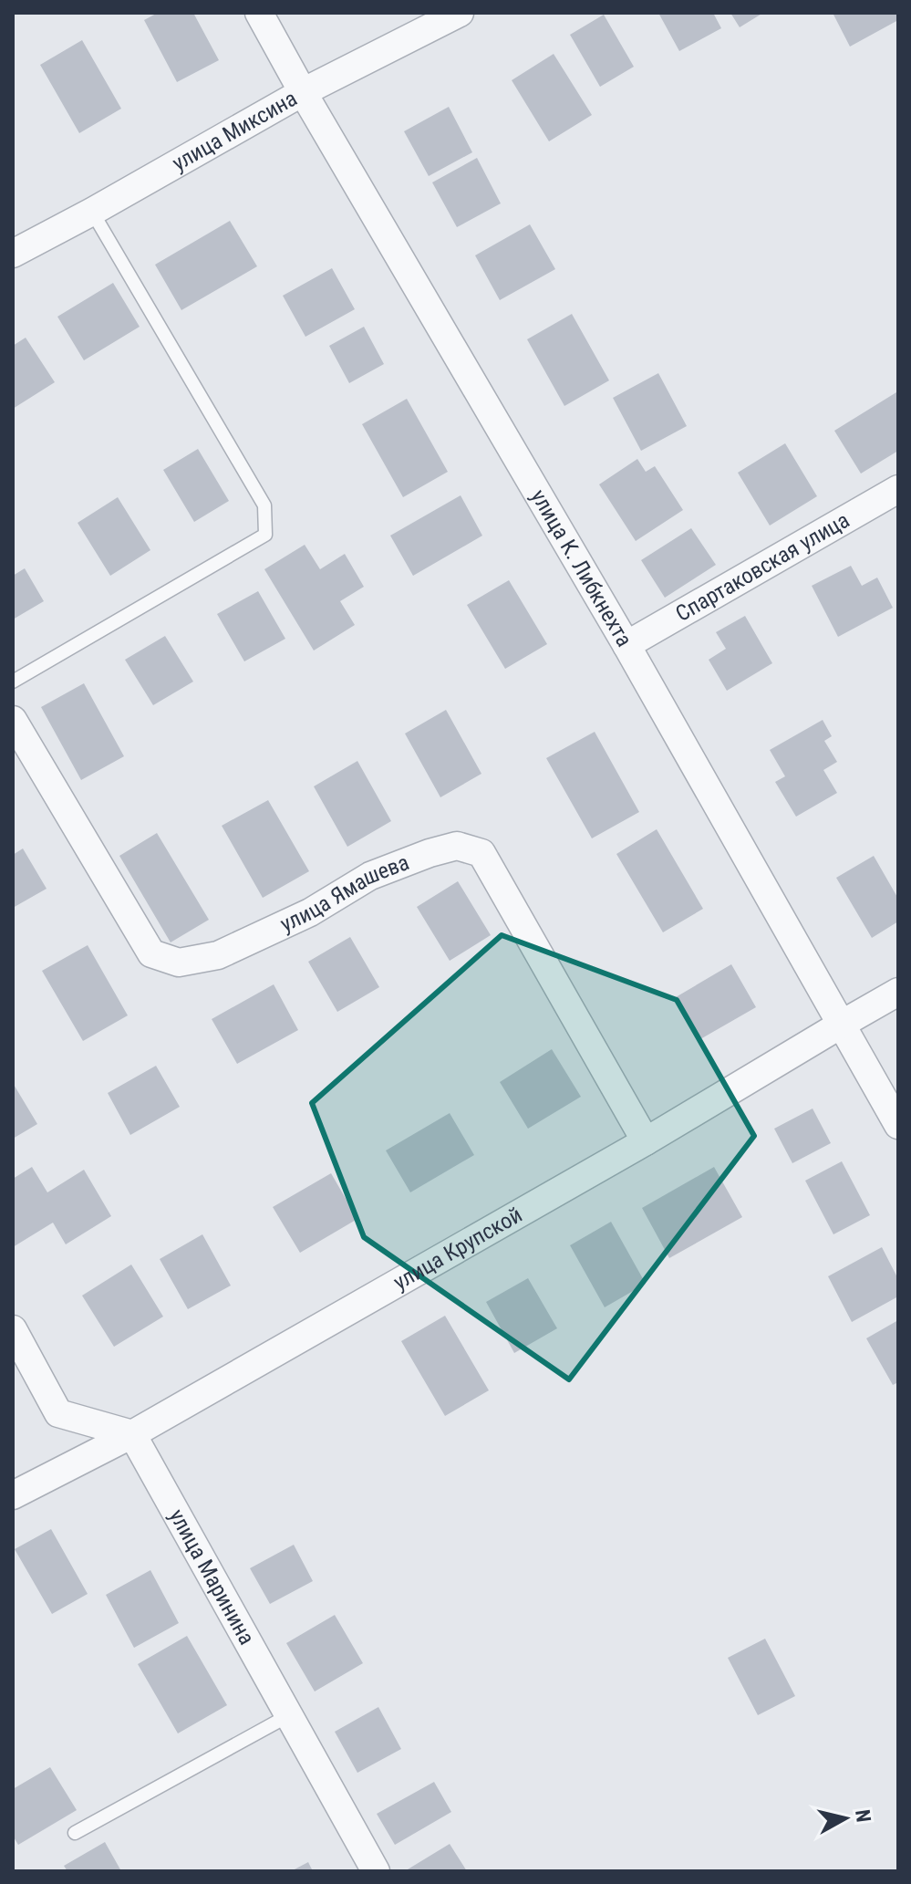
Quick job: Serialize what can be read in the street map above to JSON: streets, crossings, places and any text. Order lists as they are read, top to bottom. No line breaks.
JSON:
{"streets":{"street":["улица Миксина","Спартаковская улица","улица К. Либкнехта","улица Ямашева","улица Крупской","улица Маринина"]},"crossings":[["улица Миксина","улица К. Либкнехта"],["Спартаковская улица","улица К. Либкнехта"],["улица К. Либкнехта","улица Крупской"],["улица Ямашева","улица Крупской"],["улица Крупской","улица Маринина"]],"north":"right"}
